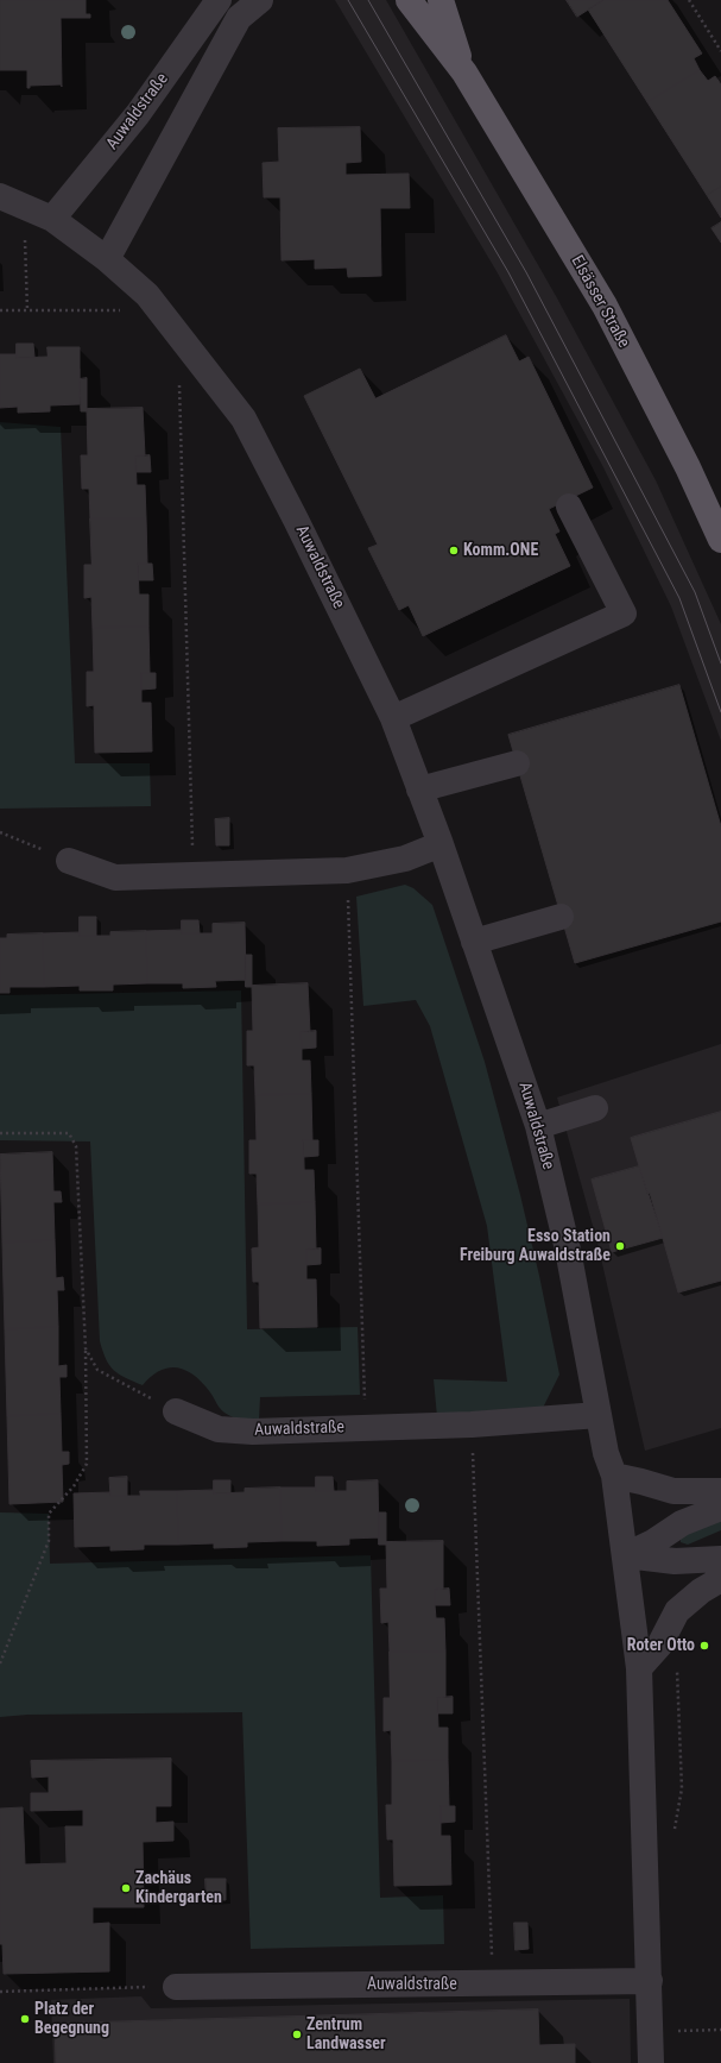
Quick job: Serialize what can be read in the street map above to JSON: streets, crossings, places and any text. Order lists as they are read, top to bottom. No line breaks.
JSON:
{"streets":{"main road":["Elsässer Straße"],"street":["Auwaldstraße"]},"places":["Komm.ONE","Esso Station Freiburg Auwaldstraße","Roter Otto","Zachäus Kindergarten","Platz der Begegnung","Zentrum Landwasser"]}
